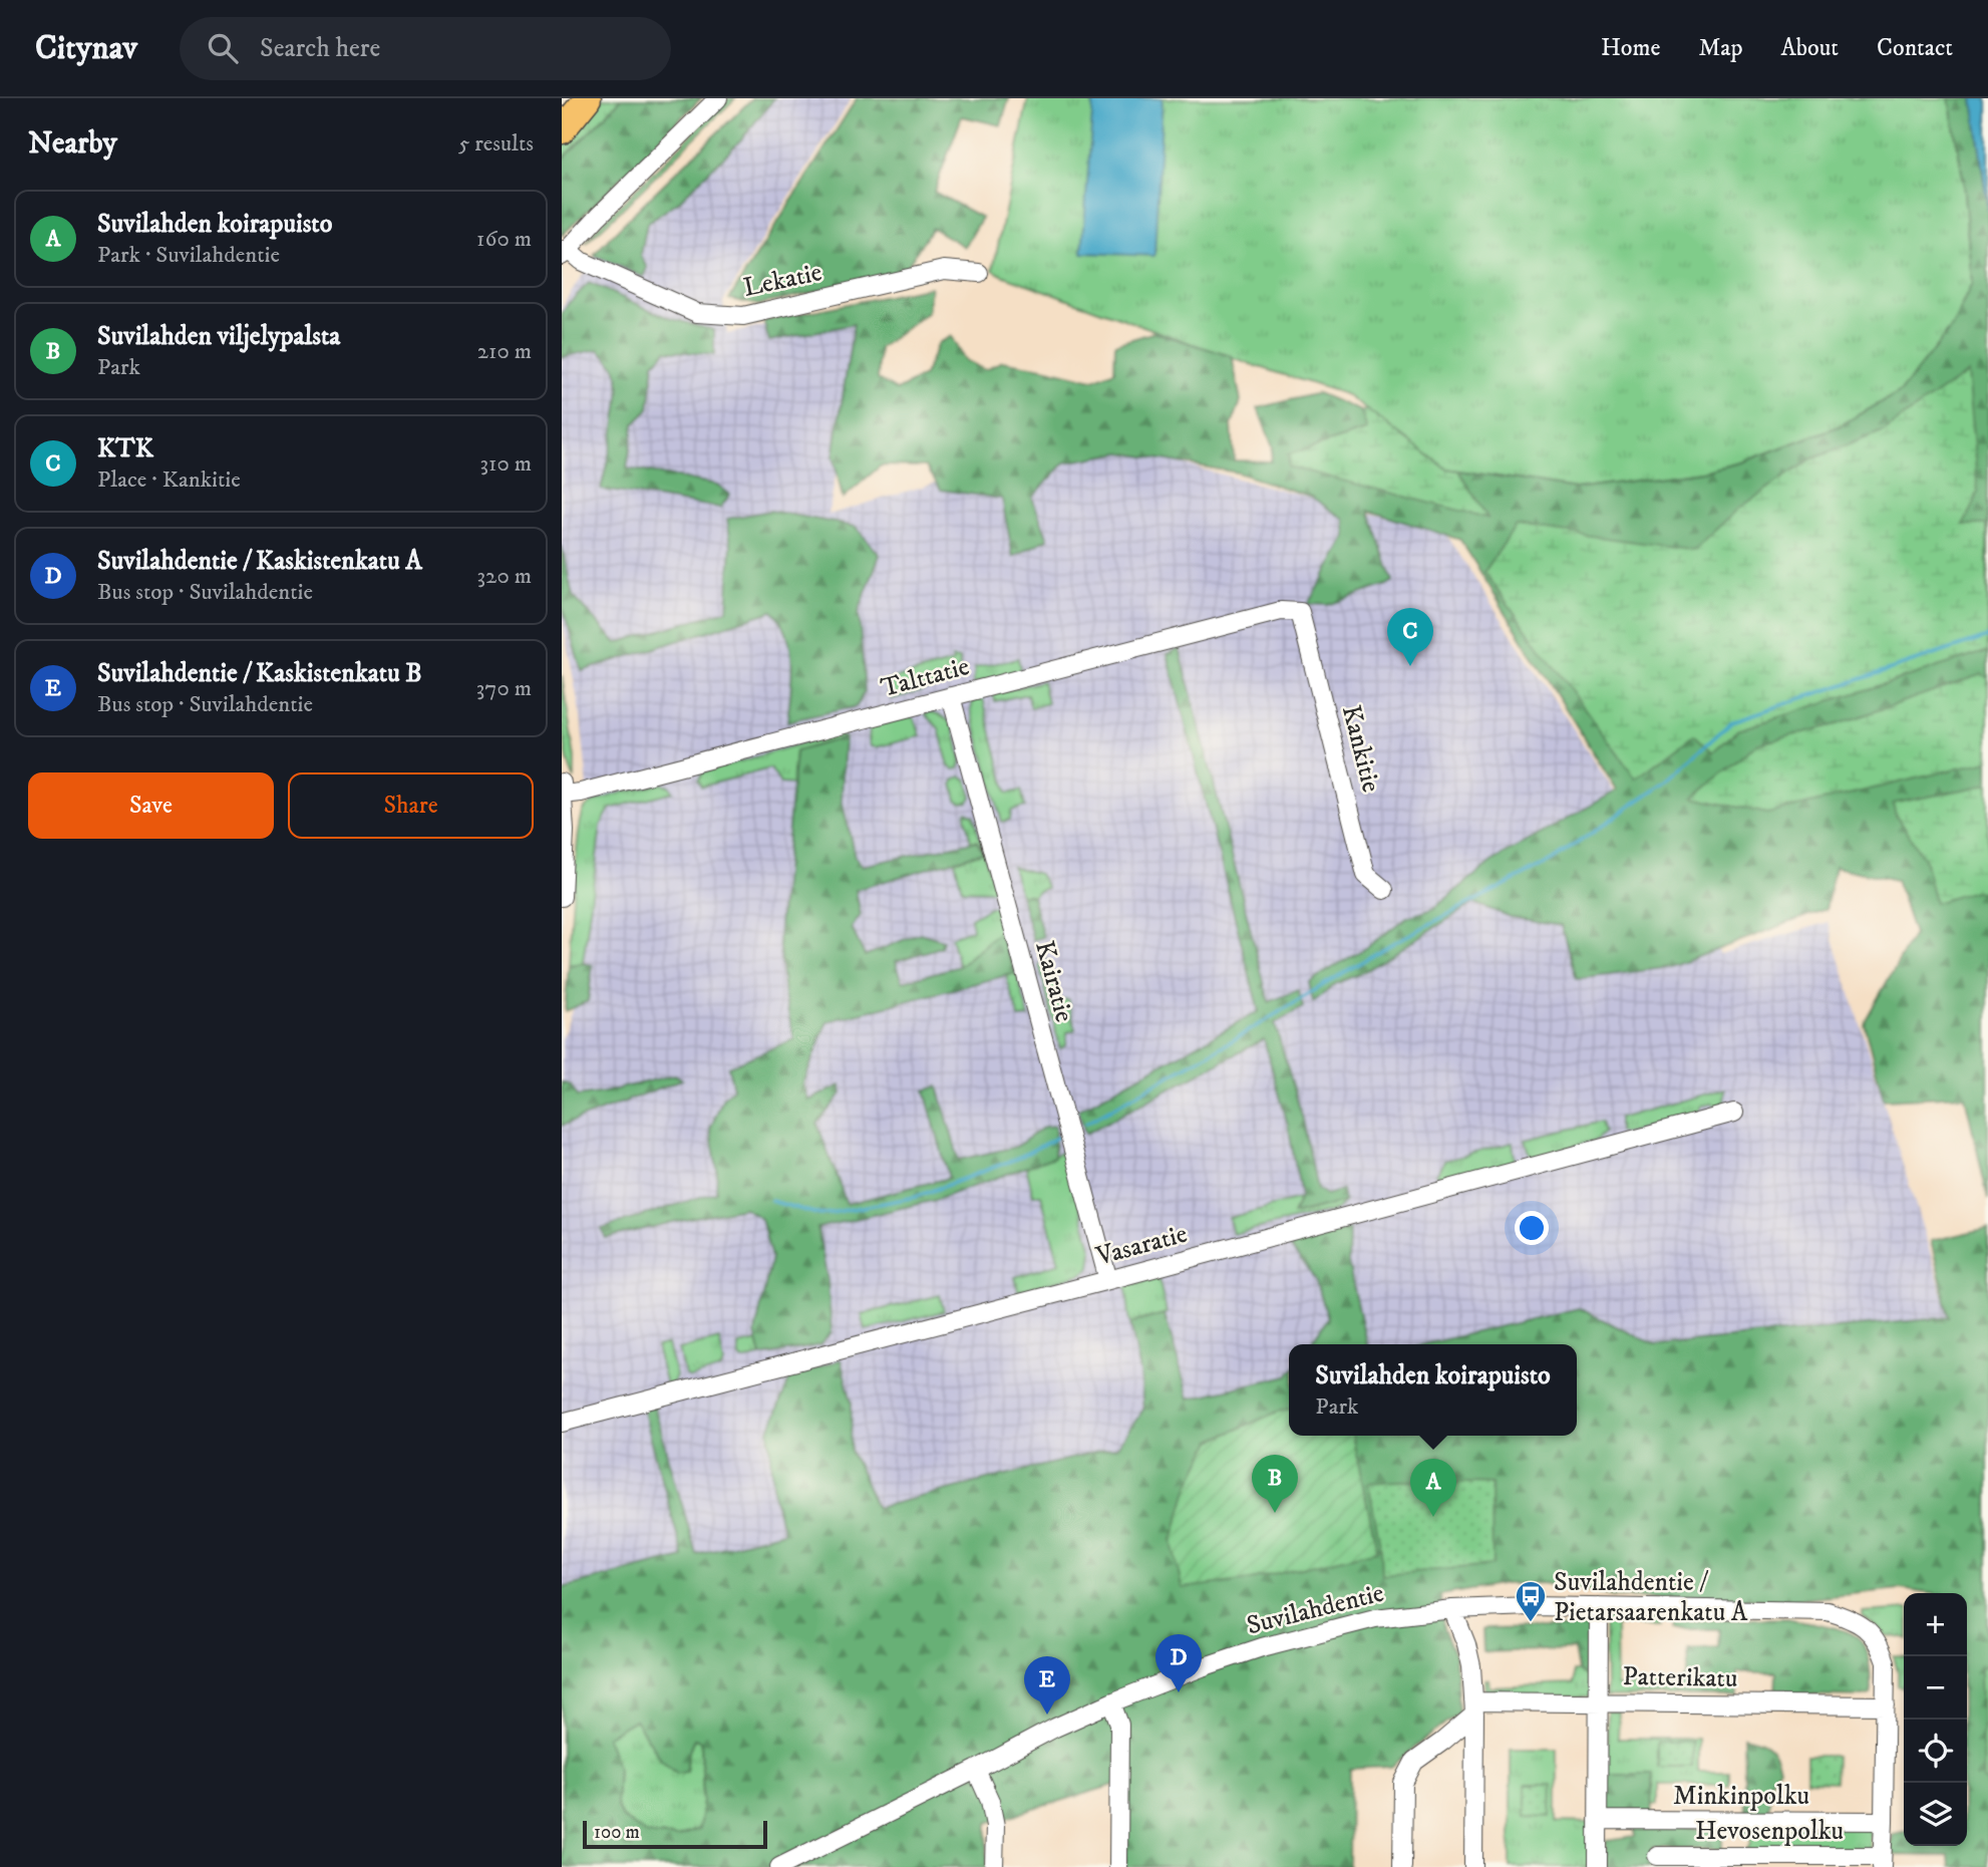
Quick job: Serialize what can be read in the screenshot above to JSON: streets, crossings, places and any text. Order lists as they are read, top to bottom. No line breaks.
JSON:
{"streets":{"street":["Lekatie","Talttatie","Kankitie","Kairatie","Vasaratie","Suvilahdentie","Patterikatu","Minkinpolku","Hevosenpolku"]},"crossings":[["Talttatie","Kankitie"],["Talttatie","Kairatie"],["Kairatie","Vasaratie"],["Suvilahdentie","Patterikatu"]],"places":{"bus stop":["Suvilahdentie / Pietarsaarenkatu A"]},"scale_bar":"100 m","page":{"header":"Citynav","search":"Search here","nav":["Home","Map","About","Contact"],"heading":["Nearby","5 results"],"list":[{"mark":"A","name":"Suvilahden koirapuisto","note":"Park · Suvilahdentie","value":"160 m"},{"mark":"B","name":"Suvilahden viljelypalsta","note":"Park","value":"210 m"},{"mark":"C","name":"KTK","note":"Place · Kankitie","value":"310 m"},{"mark":"D","name":"Suvilahdentie / Kaskistenkatu A","note":"Bus stop · Suvilahdentie","value":"320 m"},{"mark":"E","name":"Suvilahdentie / Kaskistenkatu B","note":"Bus stop · Suvilahdentie","value":"370 m"}],"pins":["C","B","A","D","E"],"buttons":["Save","Share"],"popup":["Suvilahden koirapuisto","Park"],"map_buttons":["+","−"],"scale":"100 m"}}
